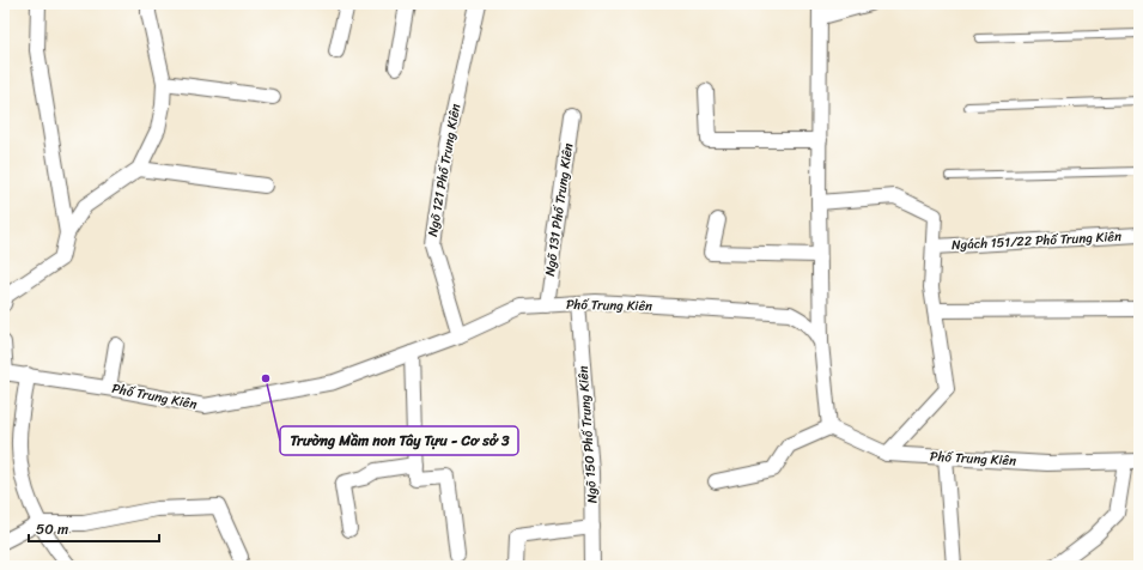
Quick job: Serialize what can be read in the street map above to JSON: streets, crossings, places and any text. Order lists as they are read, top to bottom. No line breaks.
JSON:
{"streets":{"street":["Ngõ 121 Phố Trung Kiên","Ngõ 131 Phố Trung Kiên","Ngách 151/22 Phố Trung Kiên","Phố Trung Kiên","Ngõ 150 Phố Trung Kiên"]},"crossings":[["Ngõ 121 Phố Trung Kiên","Phố Trung Kiên"],["Ngõ 131 Phố Trung Kiên","Phố Trung Kiên"],["Phố Trung Kiên","Ngõ 150 Phố Trung Kiên"]],"places":["Trường Mầm non Tây Tựu - Cơ sở 3"],"scale_bar":"50 m"}
